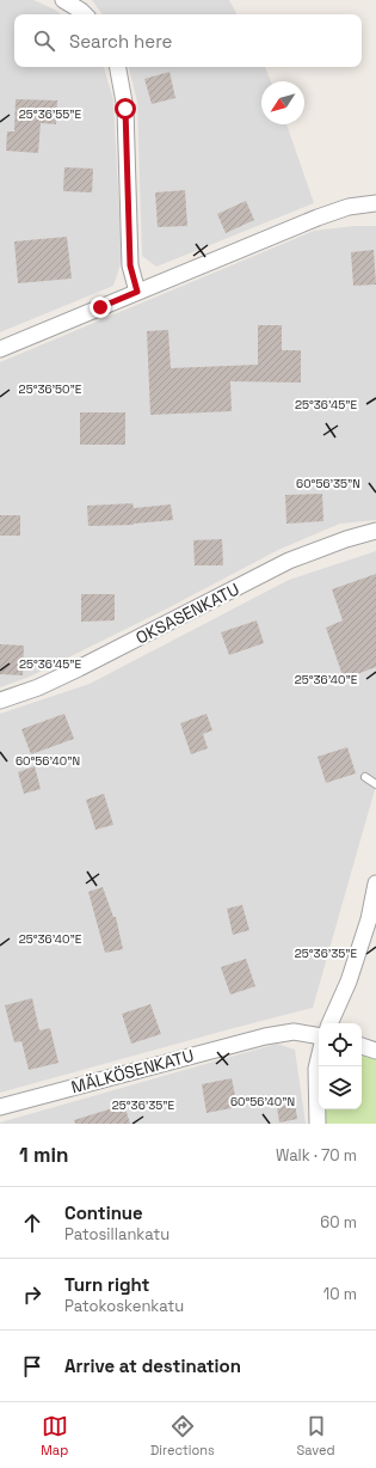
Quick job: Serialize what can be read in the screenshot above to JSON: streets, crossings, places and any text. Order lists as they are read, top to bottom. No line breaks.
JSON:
{"streets":{"street":["OKSASENKATU","MÄLKÖSENKATU"]},"north":"bottom left","page":{"search":"Search here","heading":["1 min","Walk · 70 m"],"list":[["Continue","Patosillankatu","60 m"],["Turn right","Patokoskenkatu","10 m"],"Arrive at destination"],"nav":["Map","Directions","Saved"]},"coordinates":["25°36'55\"E","25°36'50\"E","25°36'45\"E","60°56'35\"N","25°36'40\"E","60°56'40\"N","25°36'35\"E"]}
